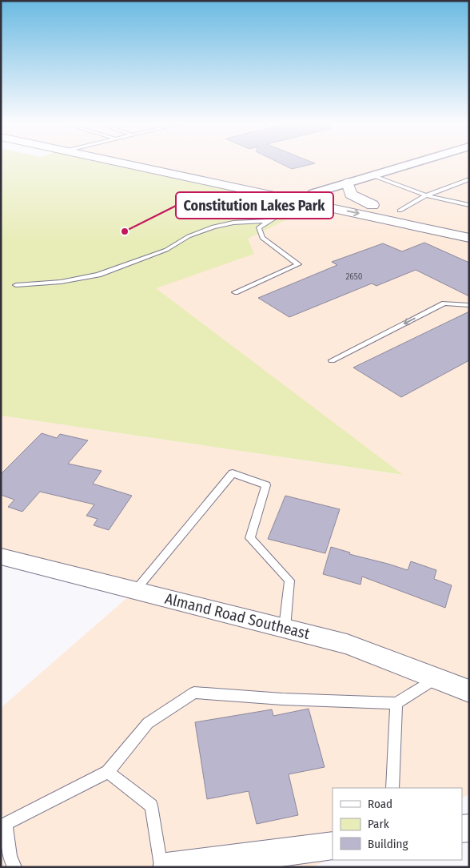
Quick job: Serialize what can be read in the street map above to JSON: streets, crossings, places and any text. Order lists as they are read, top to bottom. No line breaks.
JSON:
{"streets":{"street":["Almand Road Southeast"]},"places":["Constitution Lakes Park"],"house_numbers":["2650"],"legend":["Road","Park","Building"]}
